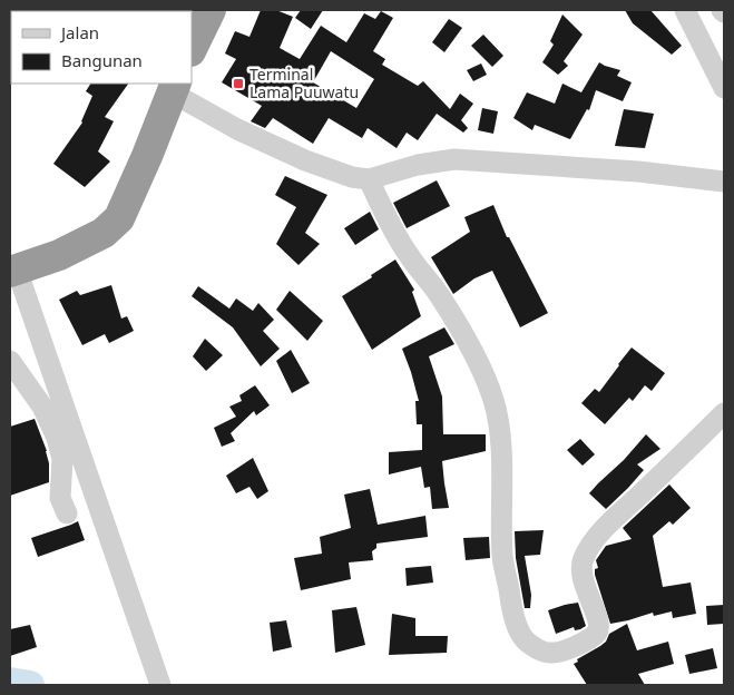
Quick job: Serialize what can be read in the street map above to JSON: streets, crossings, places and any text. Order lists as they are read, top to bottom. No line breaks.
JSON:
{"places":{"transit":["Terminal Lama Puuwatu"]},"legend":["Jalan","Bangunan"]}
